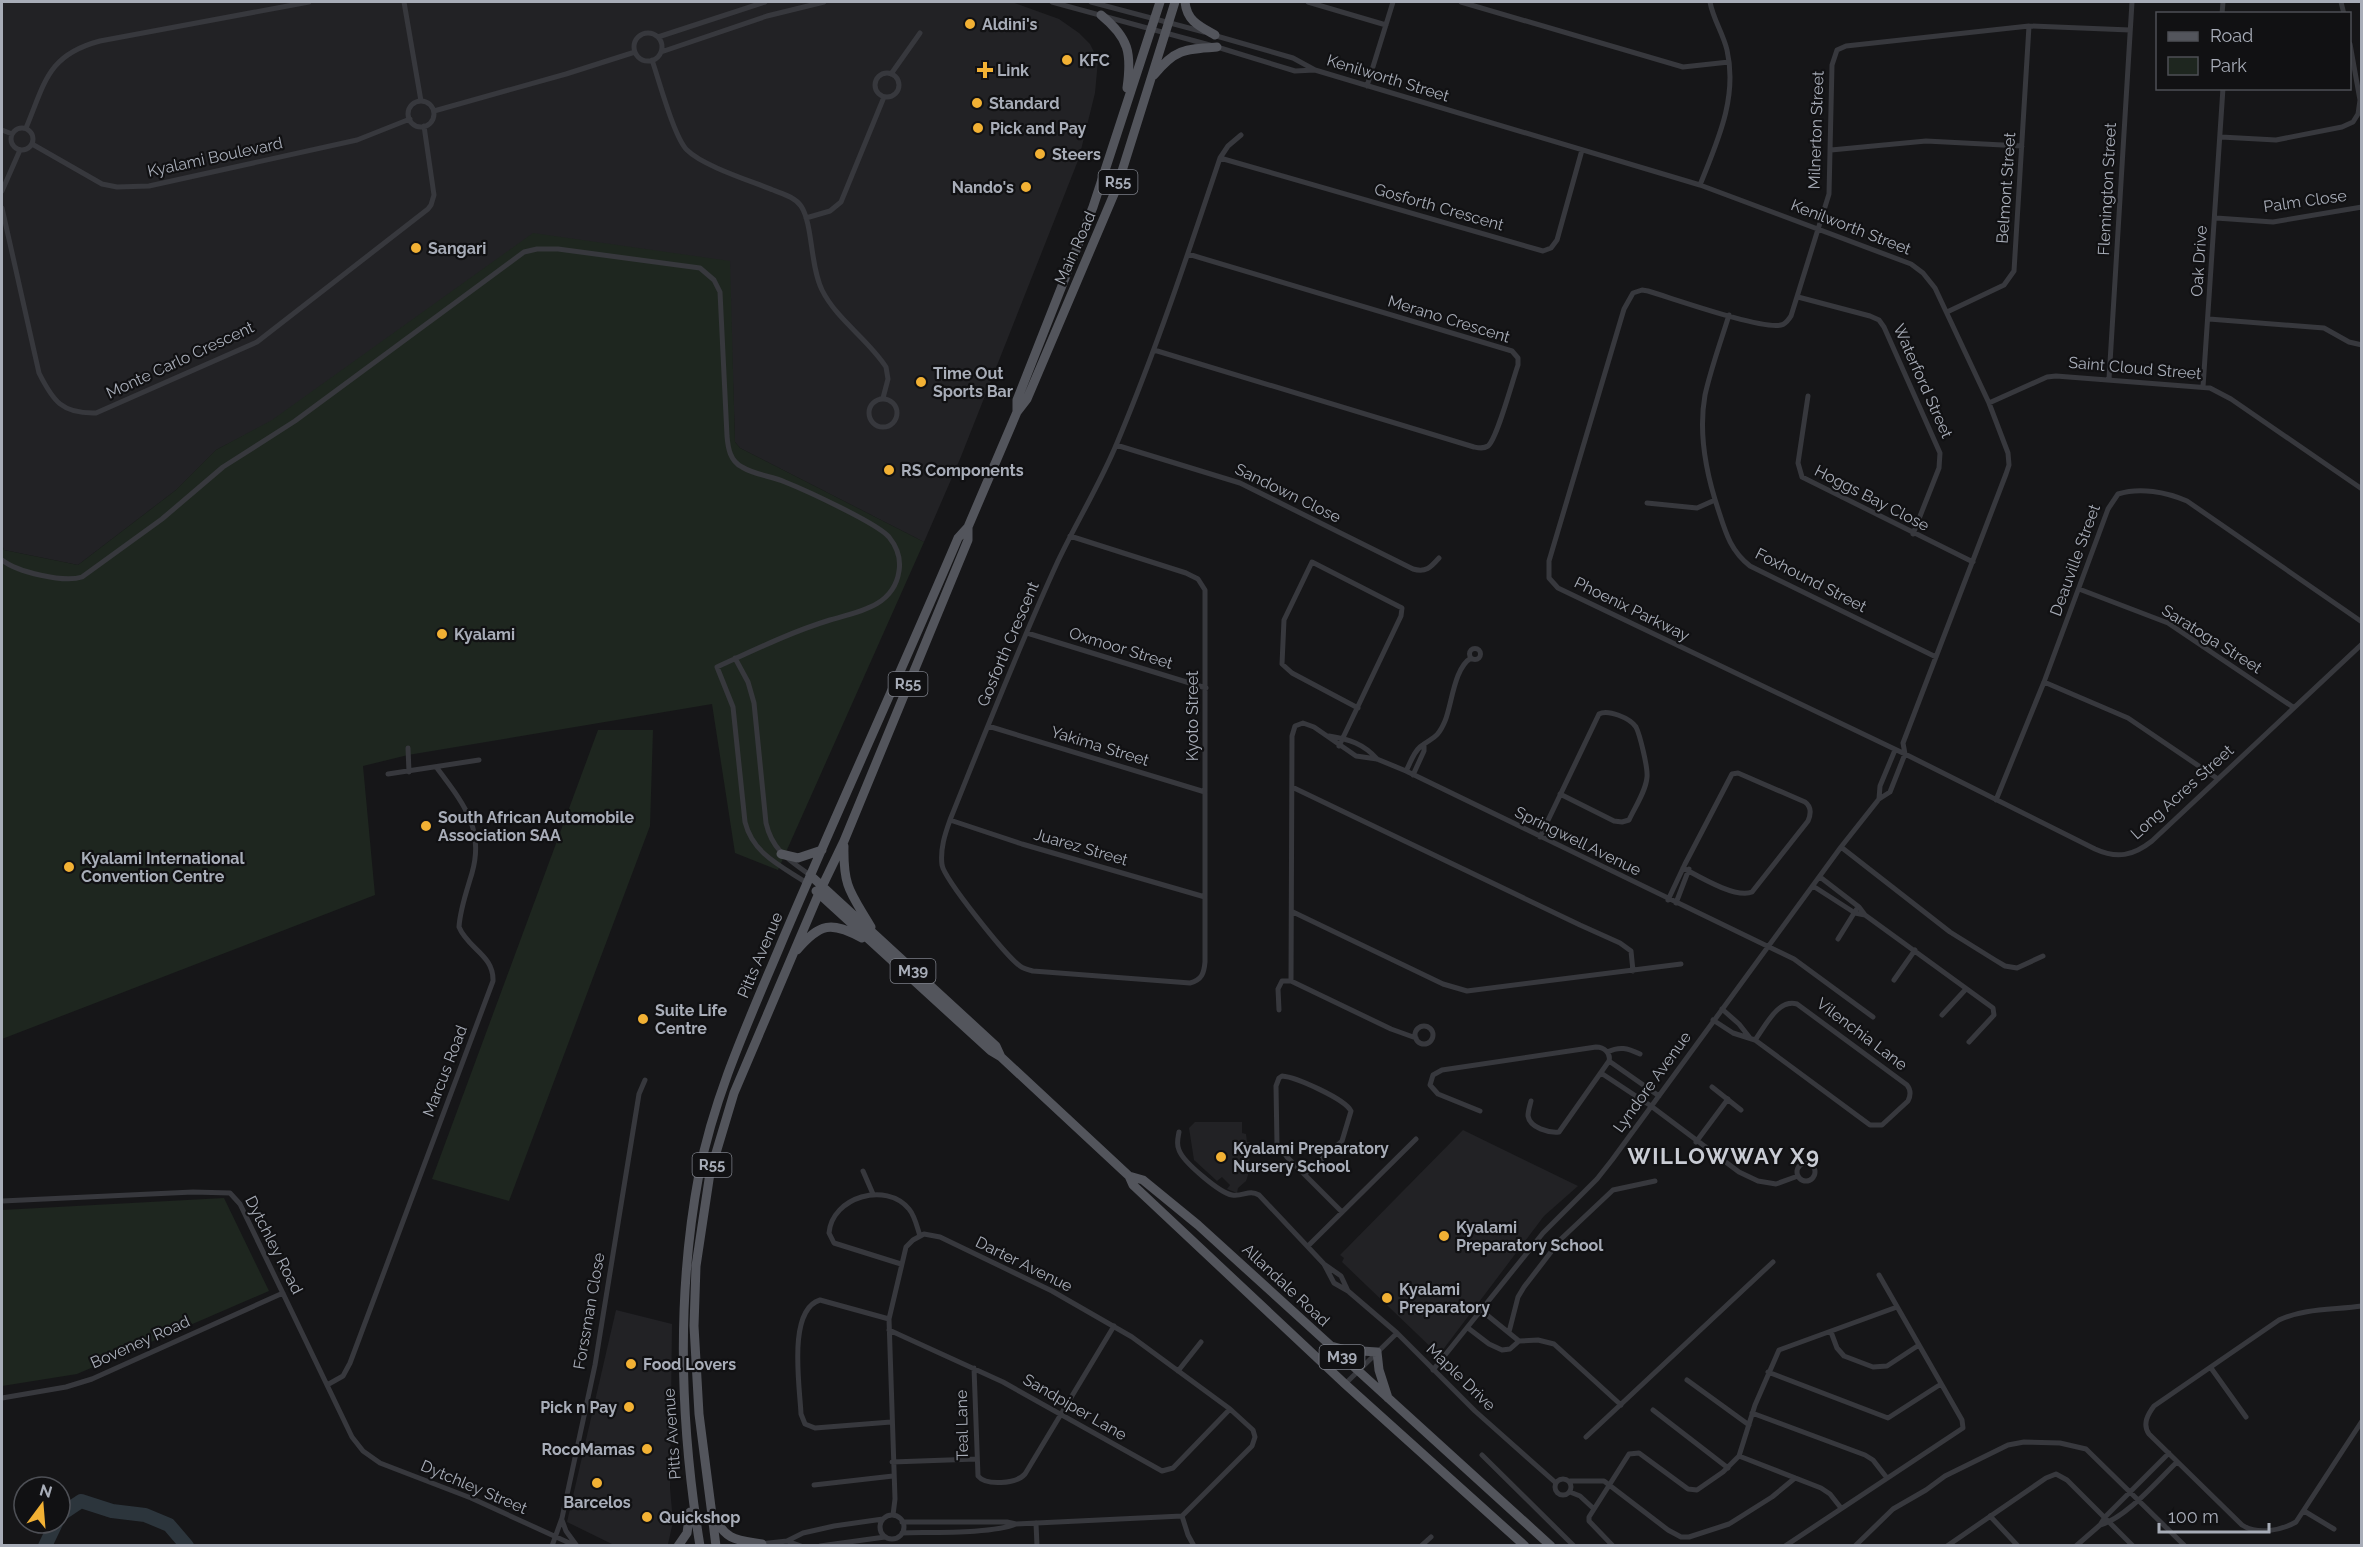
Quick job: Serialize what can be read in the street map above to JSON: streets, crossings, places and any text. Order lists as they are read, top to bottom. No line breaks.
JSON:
{"streets":{"main road":["R55","Main Road","Pitts Avenue","M39","Allandale Road"],"street":["Kenilworth Street","Milnerton Street","Kyalami Boulevard","Belmont Street","Flemington Street","Palm Close","Gosforth Crescent","Oak Drive","Merano Crescent","Monte Carlo Crescent","Saint Cloud Street","Waterford Street","Sandown Close","Hoggs Bay Close","Deauville Street","Foxhound Street","Phoenix Parkway","Saratoga Street","Oxmoor Street","Kyoto Street","Yakima Street","Long Acres Street","Springwell Avenue","Juarez Street","Vilenchia Lane","Marcus Road","Lyndore Avenue","Dytchley Road","Darter Avenue","Forssman Close","Boveney Road","Maple Drive","Sandpiper Lane","Teal Lane","Dytchley Street"]},"crossings":[["Kenilworth Street","Milnerton Street"],["Kenilworth Street","R55"],["Kenilworth Street","Belmont Street"],["Kenilworth Street","Gosforth Crescent"],["Kenilworth Street","Main Road"],["Kenilworth Street","Saint Cloud Street"],["Kenilworth Street","Hoggs Bay Close"],["Kenilworth Street","Foxhound Street"],["Kenilworth Street","Phoenix Parkway"],["Kenilworth Street","Long Acres Street"],["Kenilworth Street","Lyndore Avenue"],["Milnerton Street","Belmont Street"],["Milnerton Street","Flemington Street"],["Milnerton Street","Waterford Street"],["Milnerton Street","Foxhound Street"],["Milnerton Street","Phoenix Parkway"],["Kyalami Boulevard","Monte Carlo Crescent"],["R55","Main Road"],["Flemington Street","Saint Cloud Street"],["Palm Close","Oak Drive"],["Gosforth Crescent","Merano Crescent"],["Gosforth Crescent","Sandown Close"],["Gosforth Crescent","Oxmoor Street"],["Gosforth Crescent","Kyoto Street"],["Gosforth Crescent","Yakima Street"],["Gosforth Crescent","Juarez Street"],["Main Road","Pitts Avenue"],["Oak Drive","Saint Cloud Street"],["Waterford Street","Hoggs Bay Close"],["Deauville Street","Saratoga Street"],["Deauville Street","Long Acres Street"],["Phoenix Parkway","Long Acres Street"],["Phoenix Parkway","Lyndore Avenue"],["Saratoga Street","Long Acres Street"],["Oxmoor Street","Kyoto Street"],["Kyoto Street","Yakima Street"],["Kyoto Street","Juarez Street"],["Long Acres Street","Lyndore Avenue"],["Springwell Avenue","Lyndore Avenue"],["Pitts Avenue","Allandale Road"],["Vilenchia Lane","Lyndore Avenue"],["Marcus Road","Dytchley Road"],["Lyndore Avenue","Maple Drive"],["Dytchley Road","Boveney Road"],["Dytchley Road","Dytchley Street"],["Darter Avenue","Sandpiper Lane"],["Forssman Close","Dytchley Street"],["Sandpiper Lane","Teal Lane"]],"districts":["WILLOWWAY X9"],"places":{"other":["Aldini's","KFC","Standard","Pick and Pay","Steers","Nando's","Sangari","Time Out Sports Bar","RS Components","Kyalami","South African Automobile Association SAA","Kyalami International Convention Centre","Suite Life Centre","Kyalami Preparatory Nursery School","Kyalami Preparatory School","Kyalami Preparatory","Food Lovers","Pick n Pay","RocoMamas","Barcelos","Quickshop"],"health":["Link"]},"legend":["Road","Park"],"scale_bar":"100 m","north":"top"}
